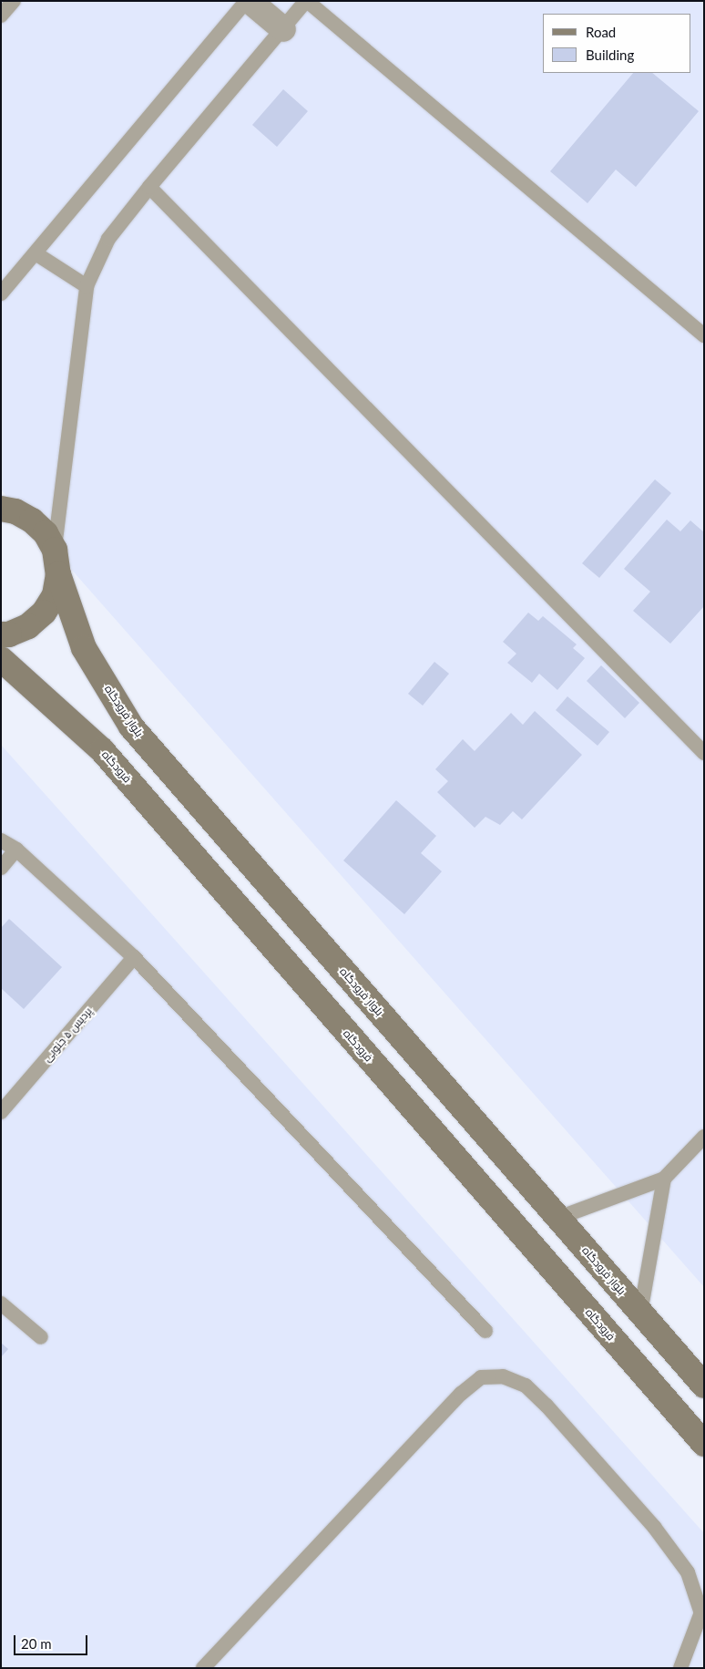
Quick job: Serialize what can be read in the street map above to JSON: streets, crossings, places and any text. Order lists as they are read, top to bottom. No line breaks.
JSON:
{"streets":{"main road":["بلوار فرودگاه","فرودگاه"],"lane":["پردیس ۵ جنوبی"]},"legend":["Road","Building"],"scale_bar":"20 m"}
